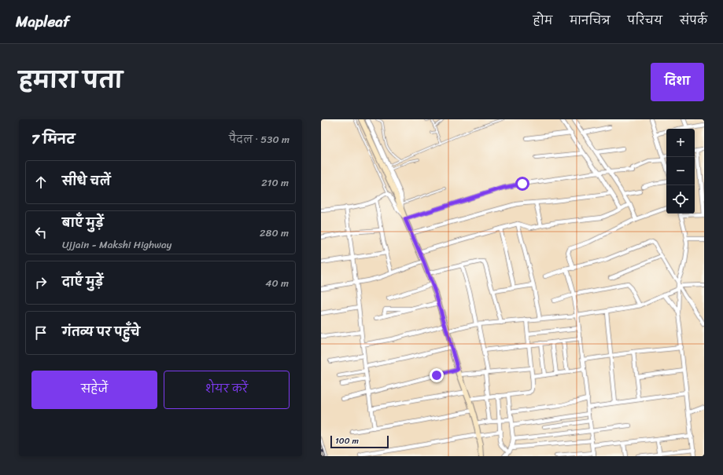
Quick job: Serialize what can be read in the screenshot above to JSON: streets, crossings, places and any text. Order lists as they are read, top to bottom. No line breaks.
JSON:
{"scale_bar":"100 m","page":{"header":"Mapleaf","nav":["होम","मानचित्र","परिचय","संपर्क"],"title":"हमारा पता","buttons":["दिशा",["सहेजें","शेयर करें"]],"heading":["7 मिनट","पैदल · 530 m"],"map_buttons":["+","−"],"list":[["सीधे चलें","210 m"],["बाएँ मुड़ें","Ujjain - Makshi Highway","280 m"],["दाएँ मुड़ें","40 m"],"गंतव्य पर पहुँचे"],"scale":"100 m"}}
